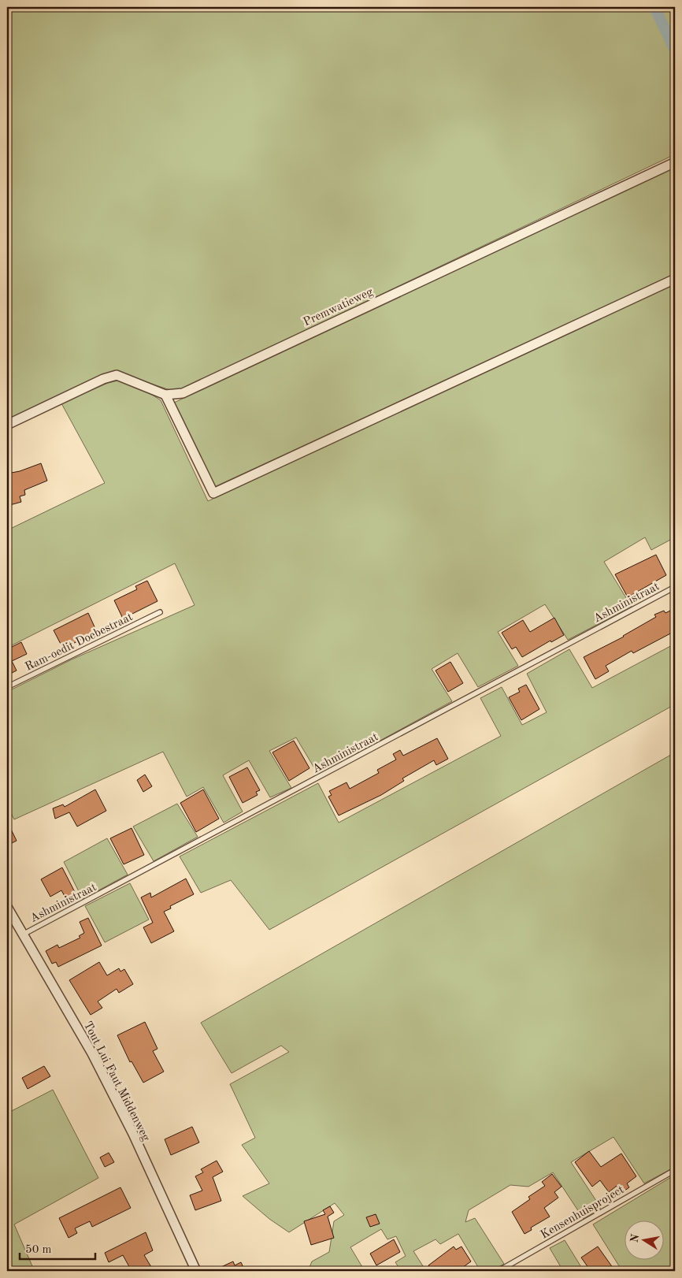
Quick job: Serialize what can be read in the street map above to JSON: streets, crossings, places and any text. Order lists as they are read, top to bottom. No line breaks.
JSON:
{"streets":{"street":["Premwatieweg","Tout Lui Faut Middenweg"],"lane":["Ashministraat","Ram-oedit Doebestraat","Kensenhuisproject"]},"crossings":[["Ashministraat","Tout Lui Faut Middenweg"]],"scale_bar":"50 m","north":"left"}
